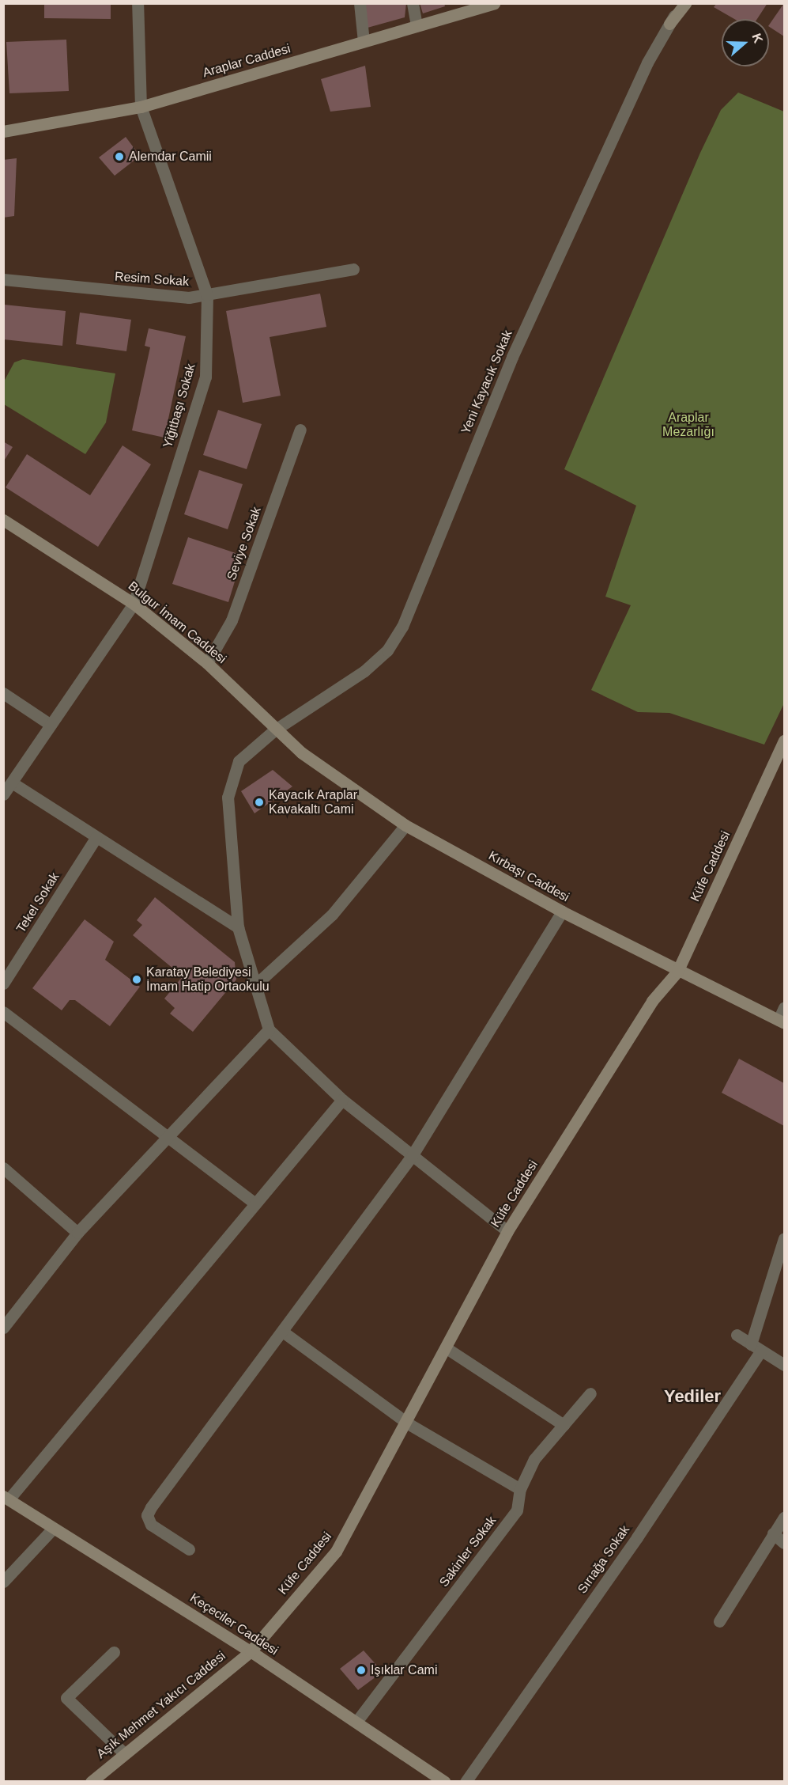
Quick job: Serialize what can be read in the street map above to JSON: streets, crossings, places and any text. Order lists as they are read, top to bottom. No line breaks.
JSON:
{"streets":{"street":["Araplar Caddesi","Resim Sokak","Yeni Kayacık Sokak","Yiğitbaşı Sokak","Seviye Sokak","Bulgur İmam Caddesi","Küfe Caddesi","Kırbaşı Caddesi","Tekel Sokak","Sakinler Sokak","Sırıağa Sokak","Keçeciler Caddesi","Aşık Mehmet Yakıcı Caddesi"]},"crossings":[["Araplar Caddesi","Yiğitbaşı Sokak"],["Resim Sokak","Yiğitbaşı Sokak"],["Yeni Kayacık Sokak","Bulgur İmam Caddesi"],["Yeni Kayacık Sokak","Kırbaşı Caddesi"],["Yiğitbaşı Sokak","Bulgur İmam Caddesi"],["Seviye Sokak","Bulgur İmam Caddesi"],["Bulgur İmam Caddesi","Kırbaşı Caddesi"],["Küfe Caddesi","Kırbaşı Caddesi"],["Küfe Caddesi","Keçeciler Caddesi"],["Küfe Caddesi","Aşık Mehmet Yakıcı Caddesi"],["Sakinler Sokak","Keçeciler Caddesi"],["Keçeciler Caddesi","Aşık Mehmet Yakıcı Caddesi"]],"districts":["Yediler"],"parks":["Araplar Mezarlığı"],"places":["Alemdar Camii","Kayacık Araplar Kavakaltı Cami","Karatay Belediyesi İmam Hatip Ortaokulu","Işıklar Cami"],"north":"right"}
